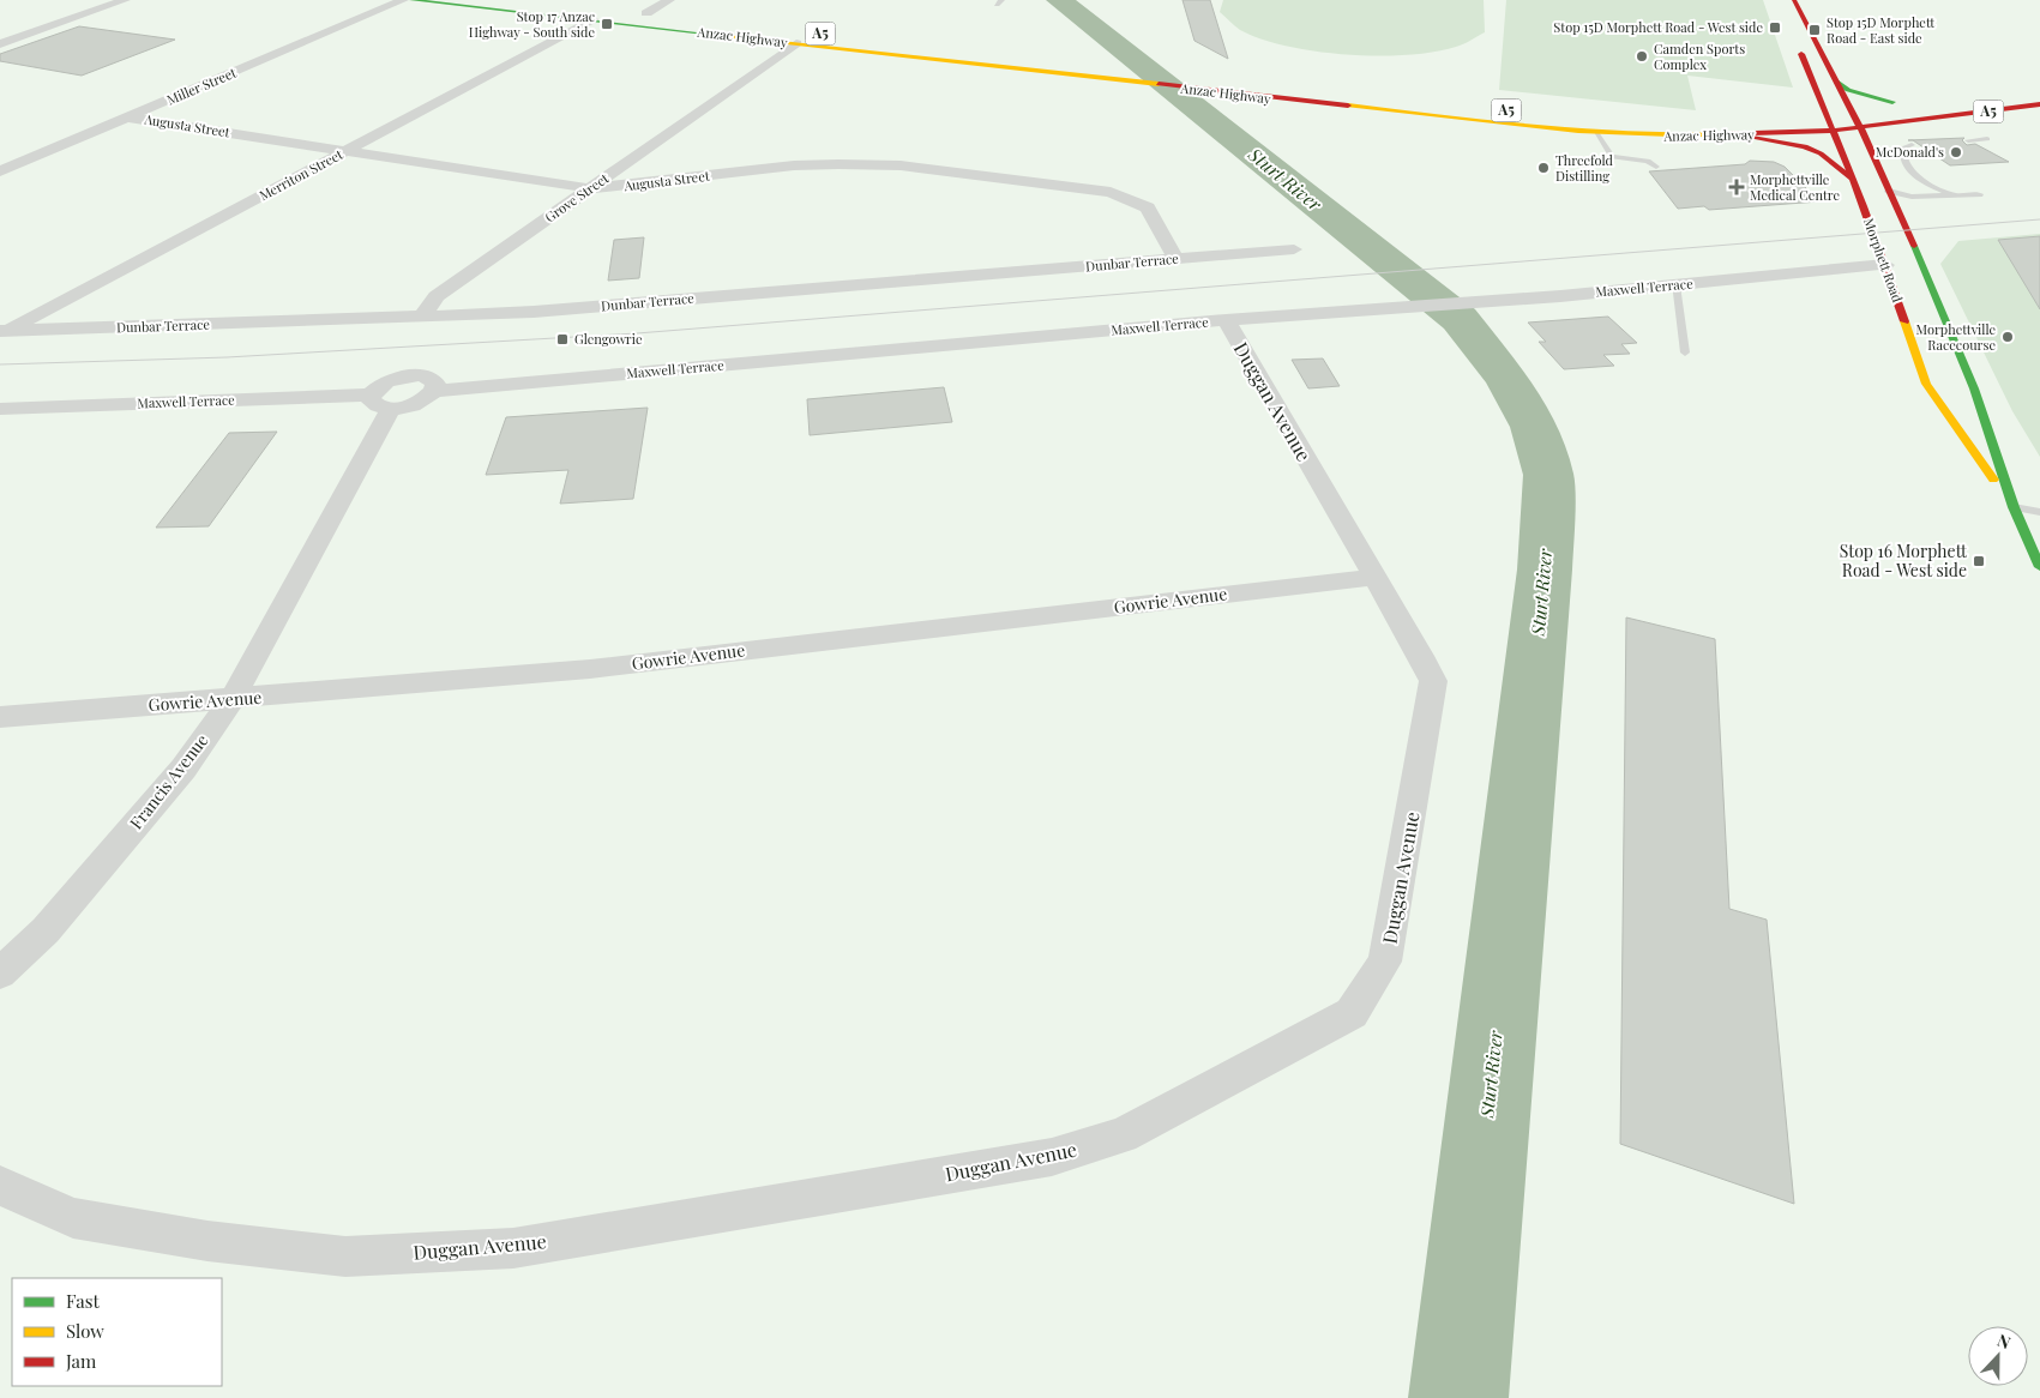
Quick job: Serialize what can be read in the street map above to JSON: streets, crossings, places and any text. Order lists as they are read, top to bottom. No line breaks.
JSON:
{"streets":{"main road":["A5","Anzac Highway","Morphett Road"],"street":["Miller Street","Augusta Street","Merriton Street","Grove Street","Dunbar Terrace","Maxwell Terrace","Duggan Avenue","Gowrie Avenue","Francis Avenue"]},"crossings":[["Anzac Highway","Merriton Street"],["Anzac Highway","Grove Street"],["Anzac Highway","Morphett Road"],["Miller Street","Augusta Street"],["Augusta Street","Merriton Street"],["Augusta Street","Grove Street"],["Augusta Street","Dunbar Terrace"],["Merriton Street","Dunbar Terrace"],["Grove Street","Dunbar Terrace"],["Morphett Road","Maxwell Terrace"],["Maxwell Terrace","Duggan Avenue"],["Maxwell Terrace","Francis Avenue"],["Duggan Avenue","Gowrie Avenue"],["Gowrie Avenue","Francis Avenue"]],"water":["Sturt River"],"places":{"transit":["Stop 17 Anzac Highway - South side","Stop 15D Morphett Road - West side","Stop 15D Morphett Road - East side","Glengowrie","Stop 16 Morphett Road - West side"],"other":["Camden Sports Complex","McDonald's","Threefold Distilling","Morphettville Racecourse"],"health":["Morphettville Medical Centre"]},"legend":["Fast","Slow","Jam"],"north":"top"}
